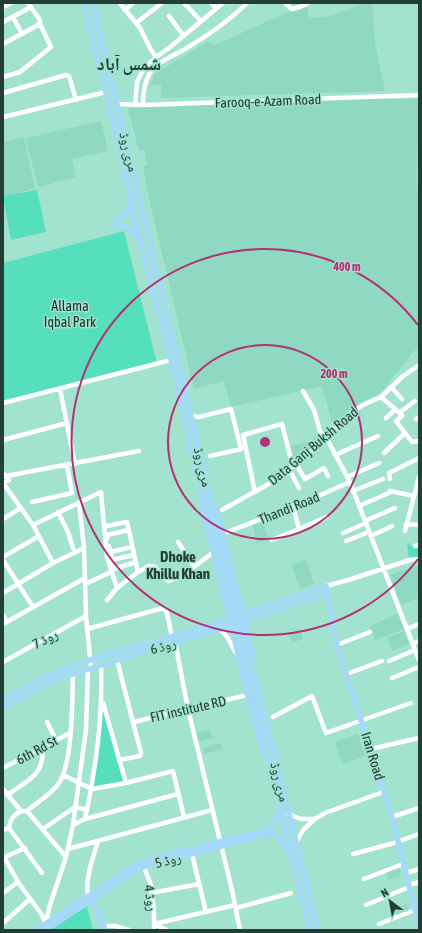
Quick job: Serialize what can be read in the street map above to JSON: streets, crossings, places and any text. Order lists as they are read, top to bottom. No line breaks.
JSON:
{"streets":{"main road":["مری روڈ","روڈ 6","Iran Road","روڈ 5"],"street":["Farooq-e-Azam Road","Data Ganj Buksh Road","Thandi Road","روڈ 7","FIT institute RD","6th Rd St","روڈ 4"]},"crossings":[["Farooq-e-Azam Road","مری روڈ"],["مری روڈ","روڈ 5"],["روڈ 6","Iran Road"],["روڈ 5","روڈ 4"]],"districts":["شمس آباد","Dhoke Khillu Khan"],"parks":["Allama Iqbal Park"],"north":"top left","rings":["400 m","200 m"]}
